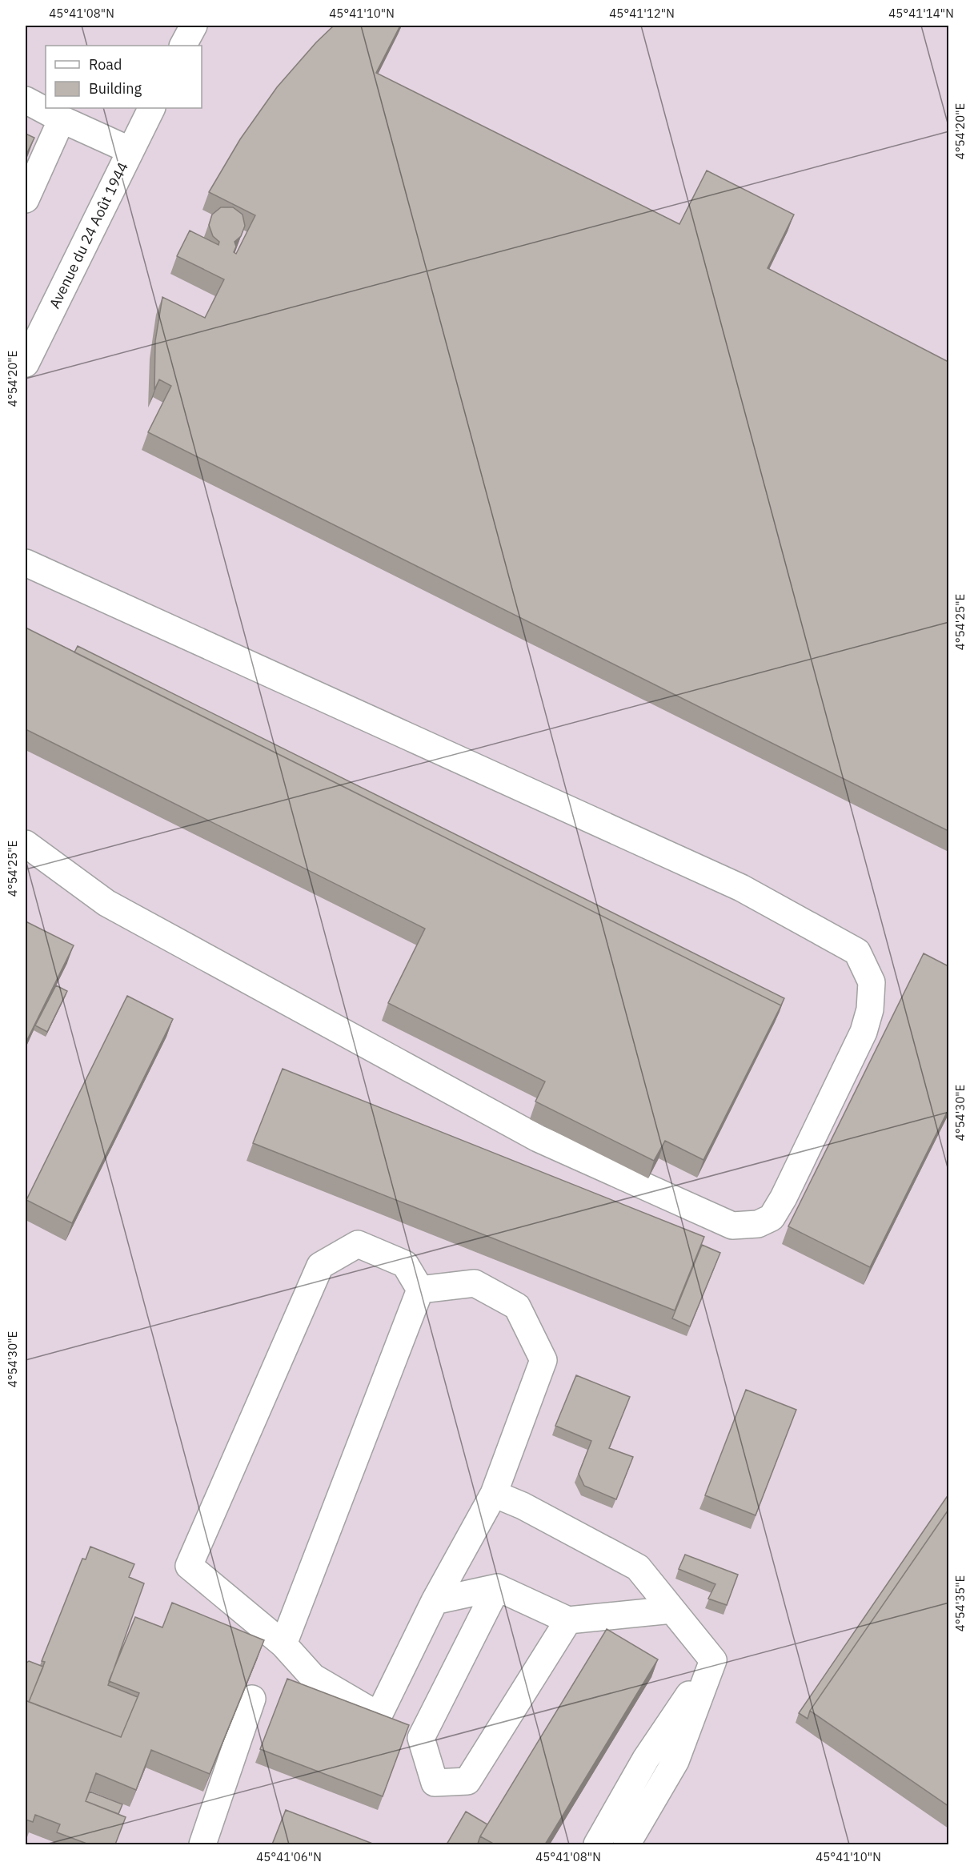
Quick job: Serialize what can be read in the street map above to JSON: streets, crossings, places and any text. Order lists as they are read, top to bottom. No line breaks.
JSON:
{"streets":{"street":["Avenue du 24 Août 1944"]},"legend":["Road","Building"],"coordinates":["45°41'08\"N","45°41'10\"N","45°41'12\"N","45°41'14\"N","4°54'20\"E","4°54'25\"E","4°54'30\"E","4°54'35\"E","45°41'06\"N"]}
